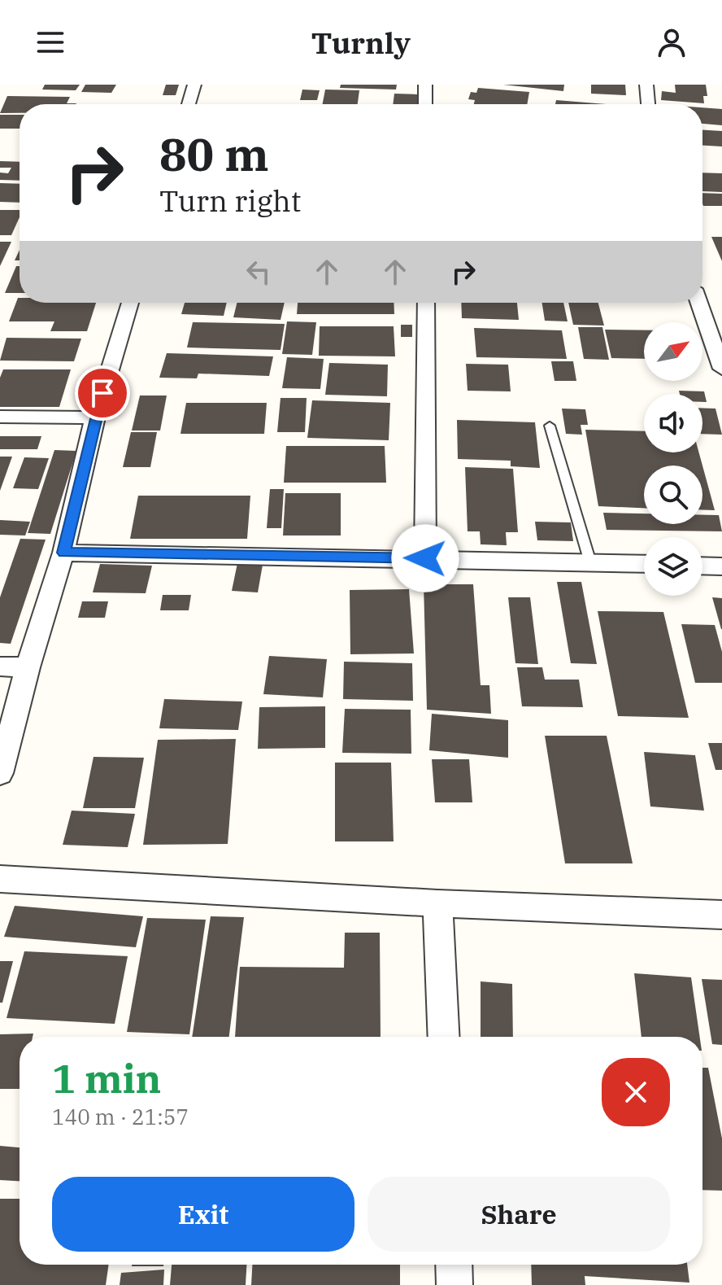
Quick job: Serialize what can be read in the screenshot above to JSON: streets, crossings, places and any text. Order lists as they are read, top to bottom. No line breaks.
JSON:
{"north":"top right","page":{"header":"Turnly","turn":["80 m","Turn right"],"heading":["1 min","140 m · 21:57"],"buttons":["Exit","Share"]}}
